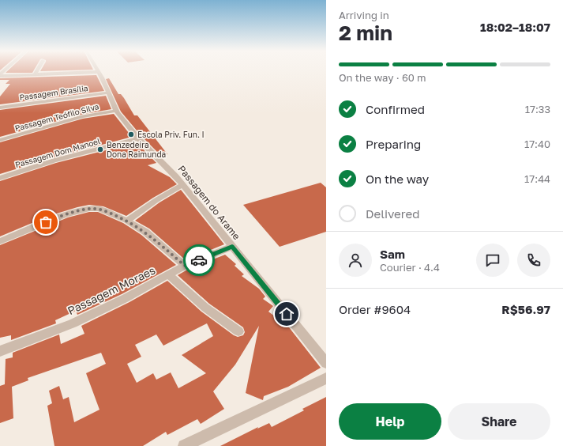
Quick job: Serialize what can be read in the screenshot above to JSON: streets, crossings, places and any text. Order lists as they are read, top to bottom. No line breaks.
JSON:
{"streets":{"street":["Passagem Brasília","Passagem Teófilo Silva","Passagem Dom Manoel","Passagem do Arame","Passagem Moraes"]},"crossings":[["Passagem Brasília","Passagem do Arame"],["Passagem Teófilo Silva","Passagem do Arame"],["Passagem Dom Manoel","Passagem do Arame"],["Passagem do Arame","Passagem Moraes"]],"places":["Escola Priv. Fun. I","Benzedeira Dona Raimunda"],"page":{"heading":["2 min","Arriving in","18:02–18:07"],"panel":["Sam","Courier · 4.4","Order #9604","R$56.97"],"bar":"On the way · 60 m","list":[["Confirmed","17:33"],["Preparing","17:40"],["On the way","17:44"],"Delivered"],"buttons":["Help","Share"]}}
